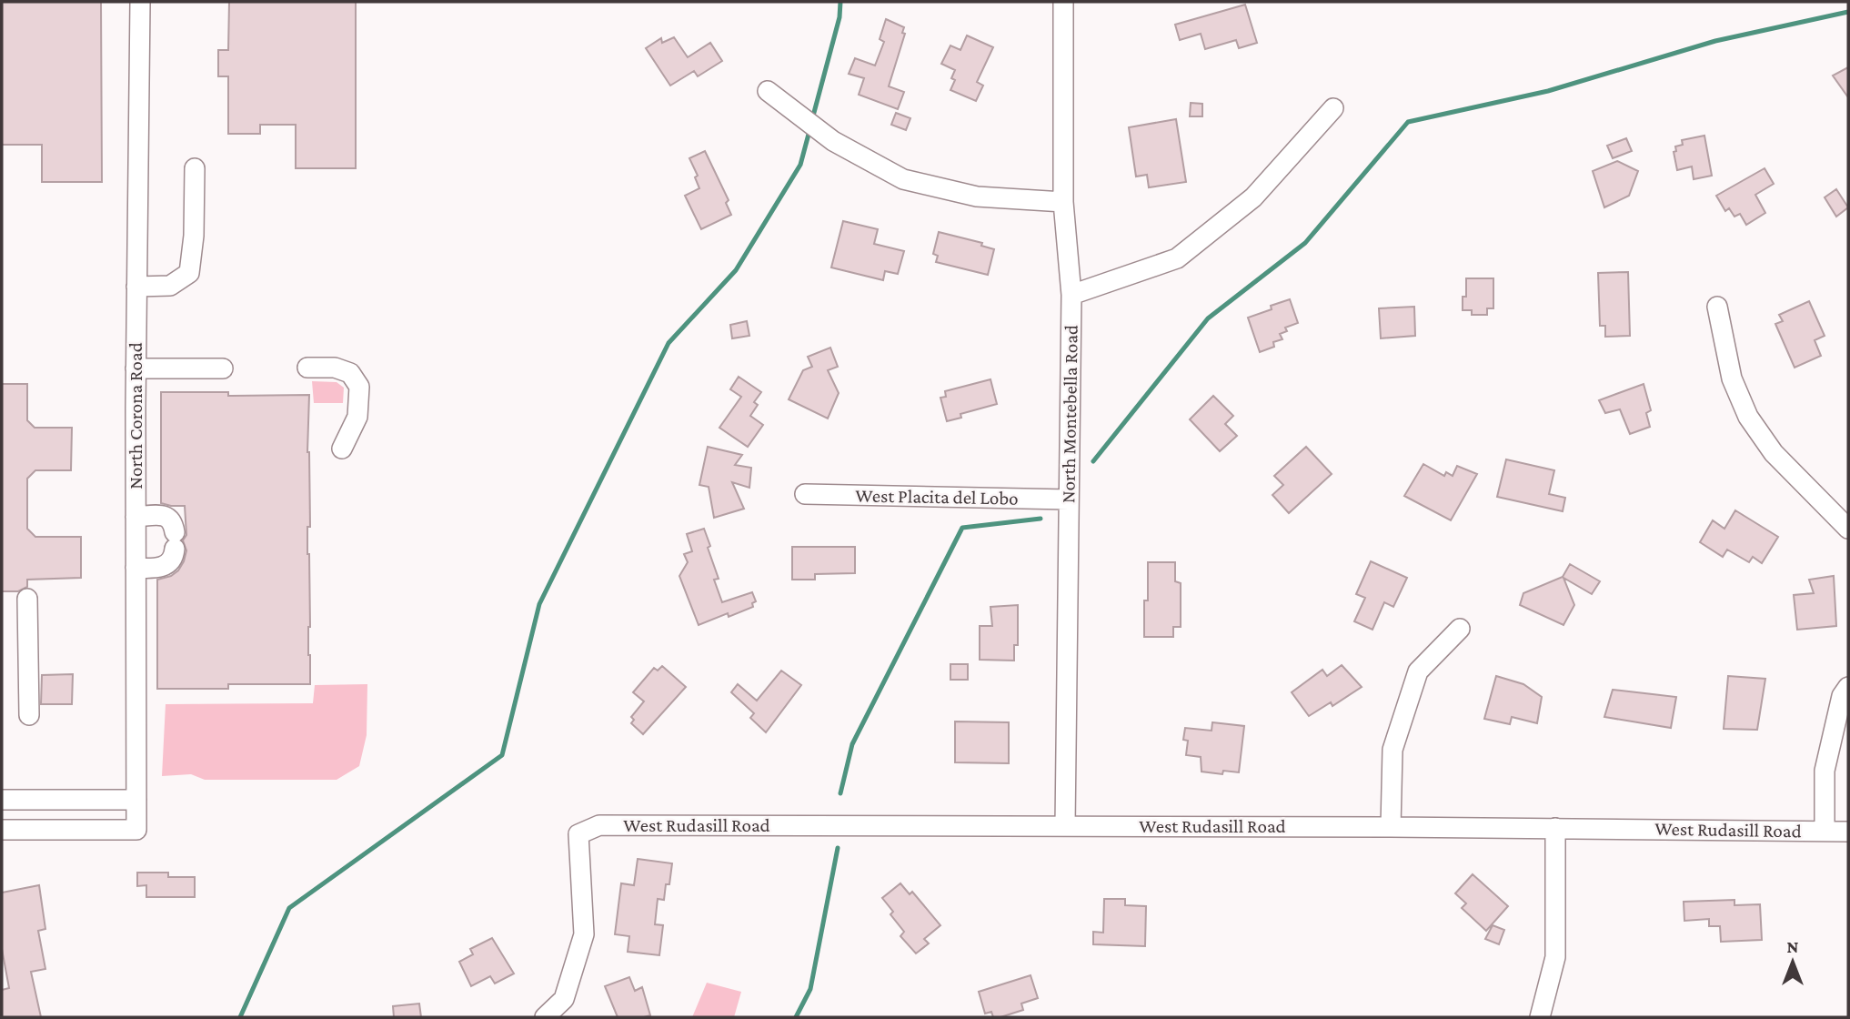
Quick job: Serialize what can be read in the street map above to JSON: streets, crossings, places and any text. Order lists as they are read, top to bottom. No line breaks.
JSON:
{"streets":{"street":["North Montebella Road","North Corona Road","West Placita del Lobo","West Rudasill Road"]},"crossings":[["North Montebella Road","West Placita del Lobo"],["North Montebella Road","West Rudasill Road"]],"north":"top"}
